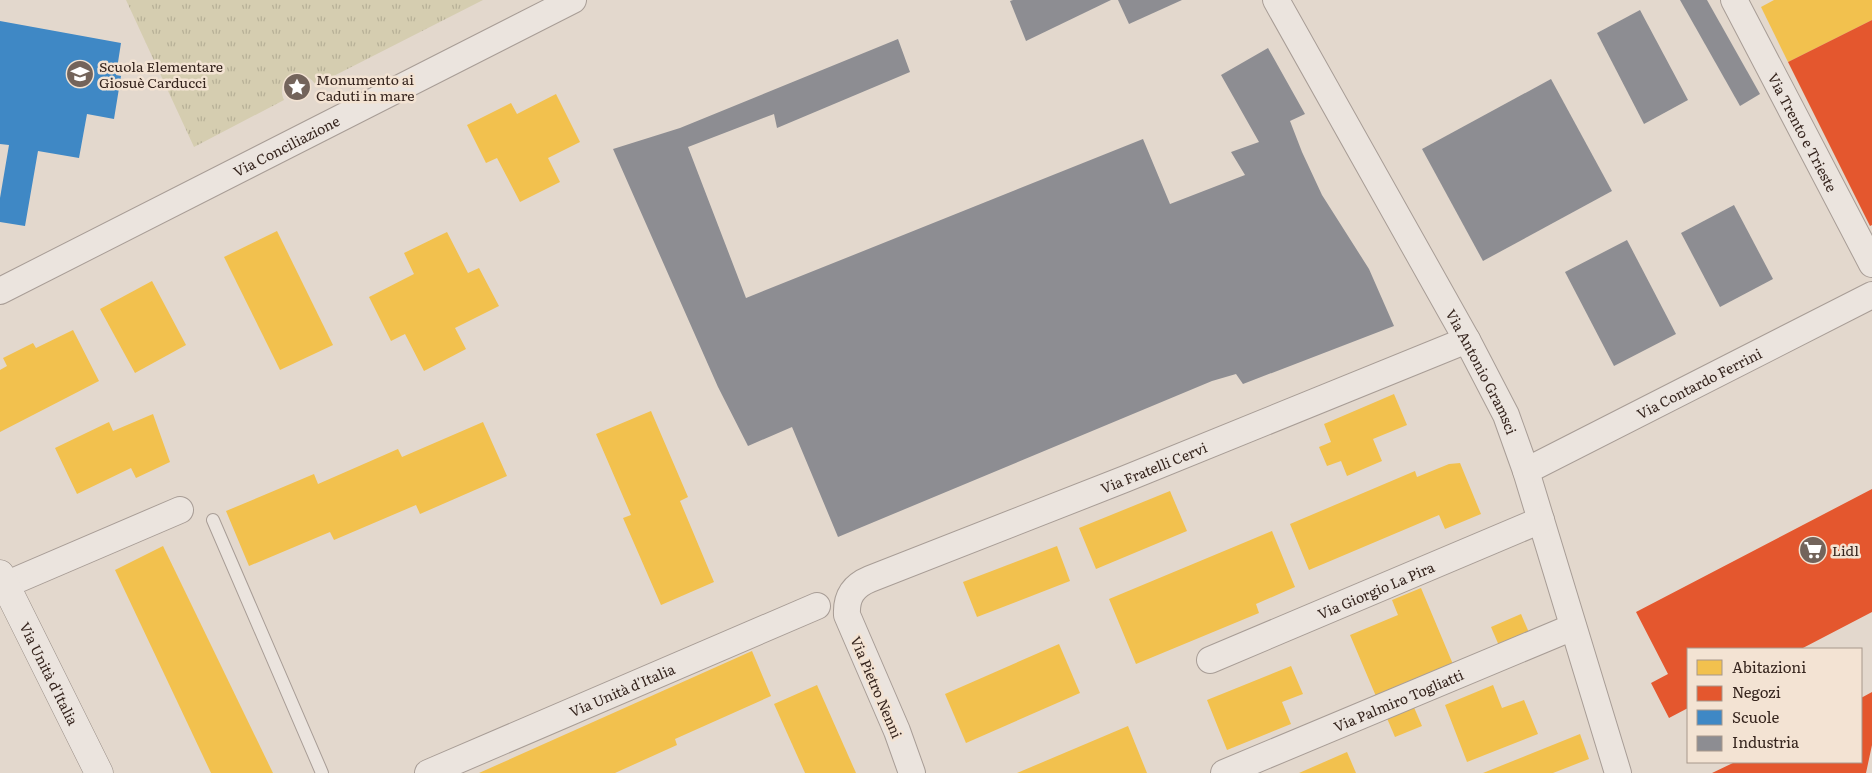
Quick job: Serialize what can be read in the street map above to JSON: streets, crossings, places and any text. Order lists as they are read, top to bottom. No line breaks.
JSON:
{"streets":{"street":["Via Trento e Trieste","Via Conciliazione","Via Antonio Gramsci","Via Contardo Ferrini","Via Fratelli Cervi","Via Giorgio La Pira","Via Unità d'Italia","Via Pietro Nenni","Via Palmiro Togliatti"]},"crossings":[["Via Antonio Gramsci","Via Contardo Ferrini"],["Via Antonio Gramsci","Via Fratelli Cervi"],["Via Antonio Gramsci","Via Giorgio La Pira"],["Via Antonio Gramsci","Via Palmiro Togliatti"],["Via Fratelli Cervi","Via Pietro Nenni"]],"places":{"school or university":["Scuola Elementare Giosuè Carducci"],"place":["Monumento ai Caduti in mare"],"supermarket":["Lidl"]},"legend":["Abitazioni","Negozi","Scuole","Industria"]}
